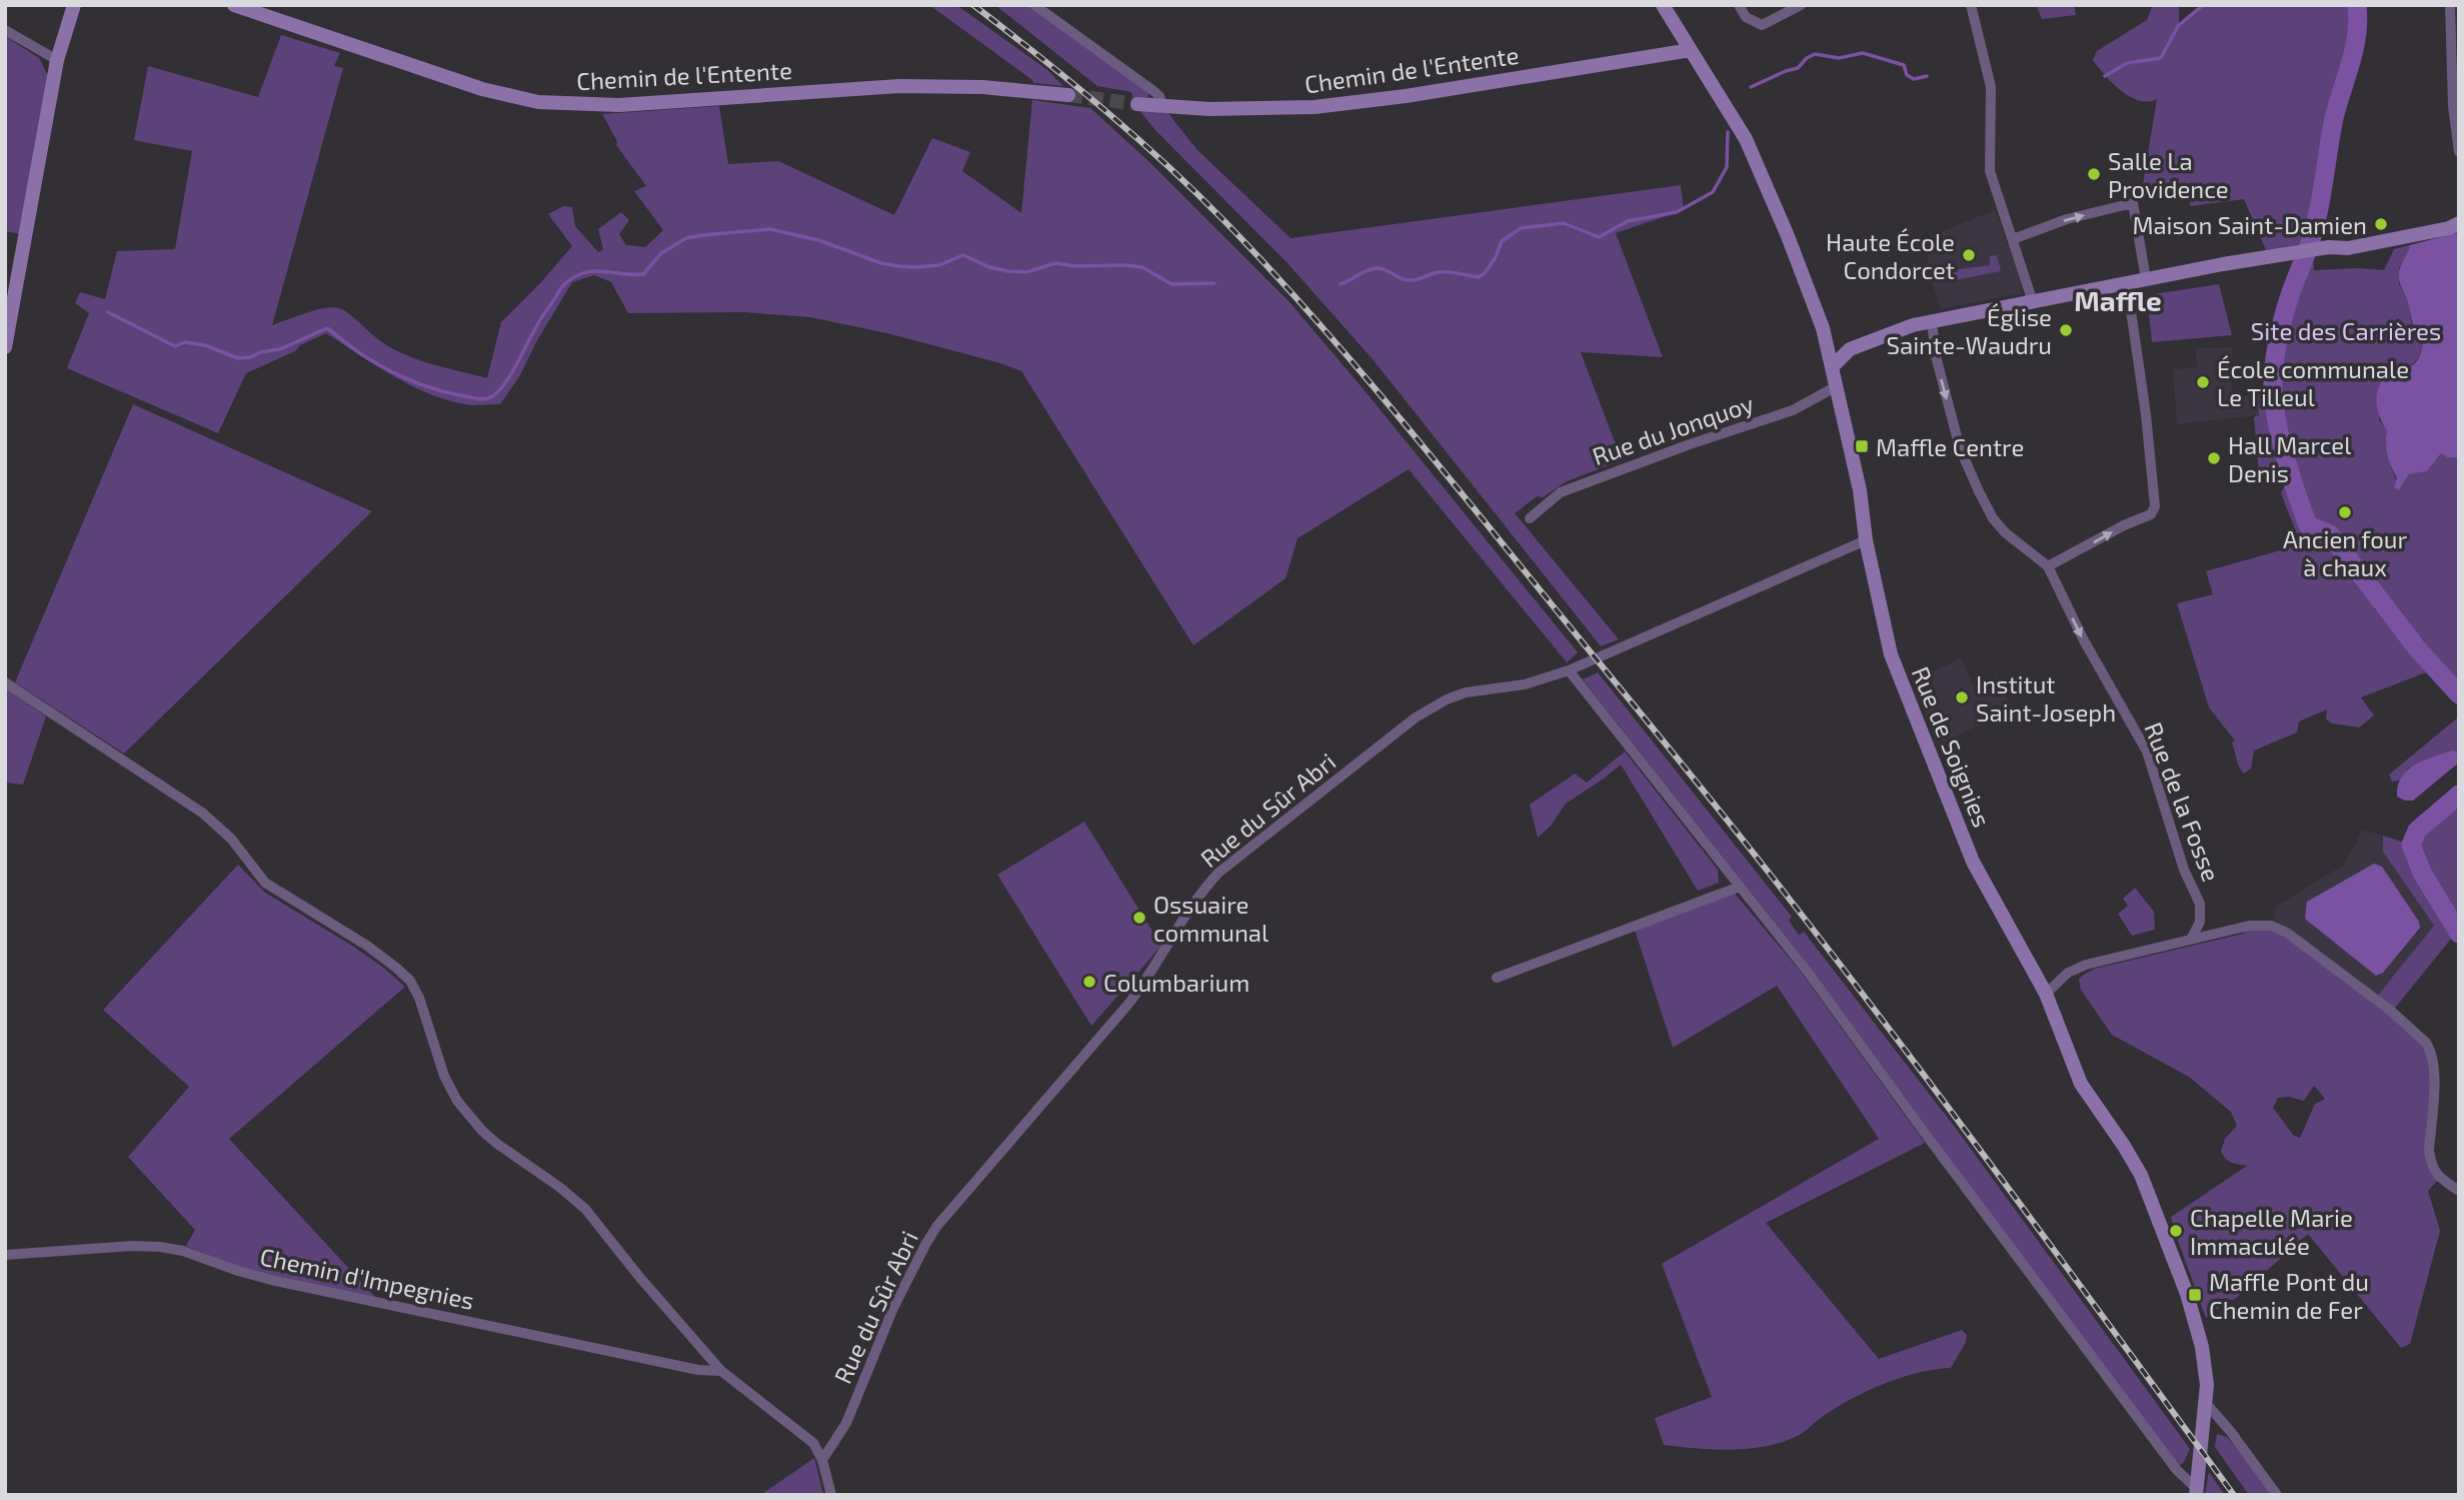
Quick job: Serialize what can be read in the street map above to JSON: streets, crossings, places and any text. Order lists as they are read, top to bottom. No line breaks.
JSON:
{"streets":{"street":["Chemin de l'Entente","Rue du Jonquoy","Rue de Soignies","Rue de la Fosse","Rue du Sûr Abri","Chemin d'Impegnies"]},"crossings":[["Chemin de l'Entente","Rue de Soignies"],["Rue du Jonquoy","Rue de Soignies"],["Rue de Soignies","Rue du Sûr Abri"]],"one_way":["Rue de la Fosse"],"districts":["Maffle"],"parks":["Site des Carrières"],"places":{"other":["Salle La Providence","Maison Saint-Damien","Haute École Condorcet","Église Sainte-Waudru","École communale Le Tilleul","Hall Marcel Denis","Ancien four à chaux","Institut Saint-Joseph","Ossuaire communal","Columbarium","Chapelle Marie Immaculée"],"transit":["Maffle Centre","Maffle Pont du Chemin de Fer"]}}
